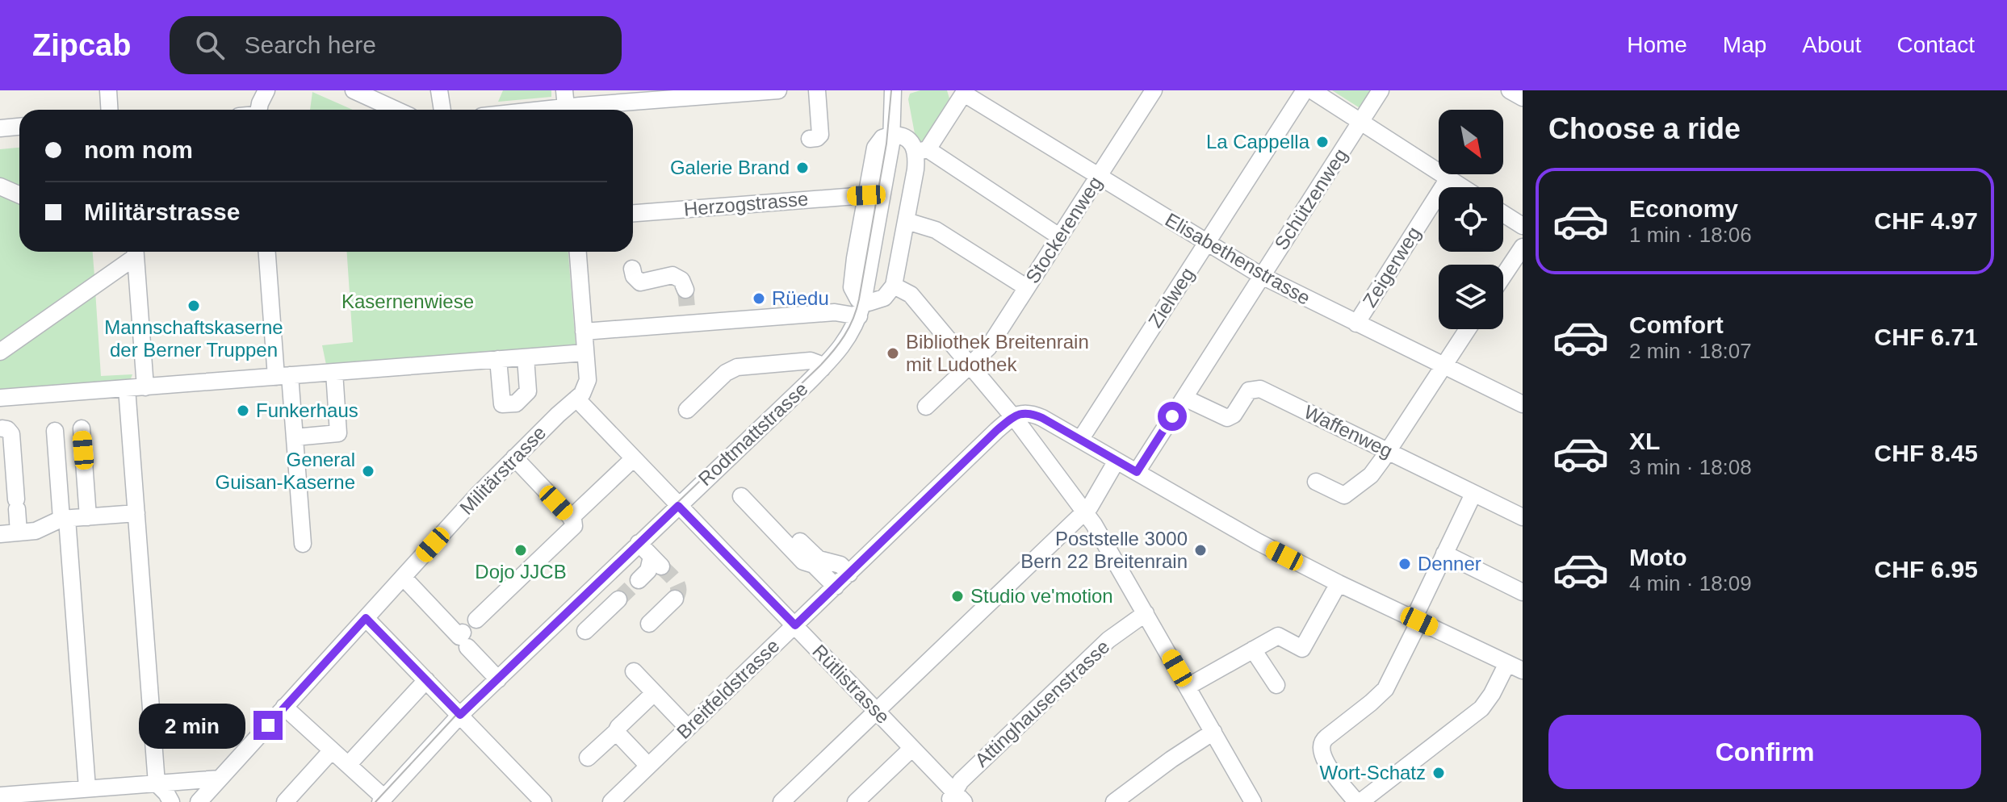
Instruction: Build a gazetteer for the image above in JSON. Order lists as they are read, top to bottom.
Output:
{
  "streets": {
    "street": [
      "Schützenweg",
      "Herzogstrasse",
      "Stockerenweg",
      "Elisabethenstrasse",
      "Zeigerweg",
      "Zielweg",
      "Waffenweg",
      "Rodtmattstrasse",
      "Militärstrasse",
      "Rütlistrasse",
      "Breitfeldstrasse",
      "Attinghausenstrasse"
    ]
  },
  "crossings": [
    ["Schützenweg", "Elisabethenstrasse"],
    ["Schützenweg", "Waffenweg"],
    ["Stockerenweg", "Elisabethenstrasse"],
    ["Elisabethenstrasse", "Zeigerweg"],
    ["Elisabethenstrasse", "Zielweg"],
    ["Rodtmattstrasse", "Rütlistrasse"],
    ["Militärstrasse", "Rütlistrasse"],
    ["Rütlistrasse", "Breitfeldstrasse"],
    ["Rütlistrasse", "Attinghausenstrasse"]
  ],
  "parks": ["Kasernenwiese"],
  "places": [
    "La Cappella",
    "Galerie Brand",
    "Rüedu",
    "Mannschaftskaserne der Berner Truppen",
    "Bibliothek Breitenrain mit Ludothek",
    "Funkerhaus",
    "General Guisan-Kaserne",
    "Dojo JJCB",
    "Poststelle 3000 Bern 22 Breitenrain",
    "Denner",
    "Studio ve'motion",
    "Wort-Schatz"
  ],
  "north": "bottom right",
  "page": {
    "header": "Zipcab",
    "search": "Search here",
    "nav": [
      "Home",
      "Map",
      "About",
      "Contact"
    ],
    "heading": "Choose a ride",
    "banner": ["nom nom", "Militärstrasse"],
    "list": [
      {
        "name": "Economy",
        "note": "1 min · 18:06",
        "value": "CHF 4.97"
      },
      {
        "name": "Comfort",
        "note": "2 min · 18:07",
        "value": "CHF 6.71"
      },
      {
        "name": "XL",
        "note": "3 min · 18:08",
        "value": "CHF 8.45"
      },
      {
        "name": "Moto",
        "note": "4 min · 18:09",
        "value": "CHF 6.95"
      }
    ],
    "buttons": "Confirm",
    "bubble": "2 min"
  }
}
